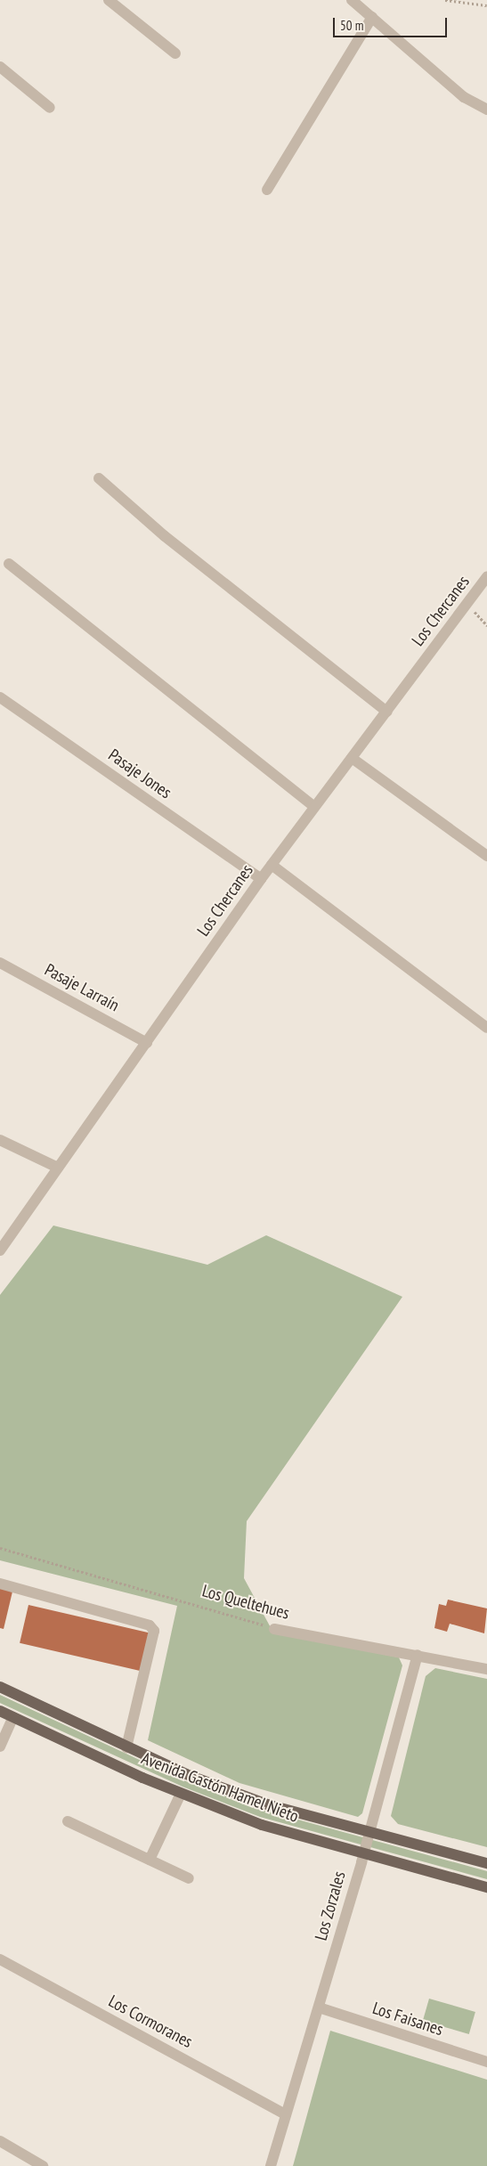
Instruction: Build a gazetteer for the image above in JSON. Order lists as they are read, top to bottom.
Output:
{
  "streets": {
    "main road": ["Avenida Gastón Hamel Nieto"],
    "street": [
      "Los Chercanes",
      "Pasaje Jones",
      "Pasaje Larraín",
      "Los Queltehues",
      "Los Zorzales",
      "Los Faisanes",
      "Los Cormoranes"
    ]
  },
  "crossings": [
    ["Los Chercanes", "Pasaje Jones"],
    ["Los Chercanes", "Pasaje Larraín"],
    ["Los Queltehues", "Los Zorzales"],
    ["Avenida Gastón Hamel Nieto", "Los Zorzales"],
    ["Los Zorzales", "Los Faisanes"],
    ["Los Zorzales", "Los Cormoranes"]
  ],
  "scale_bar": "50 m"
}
